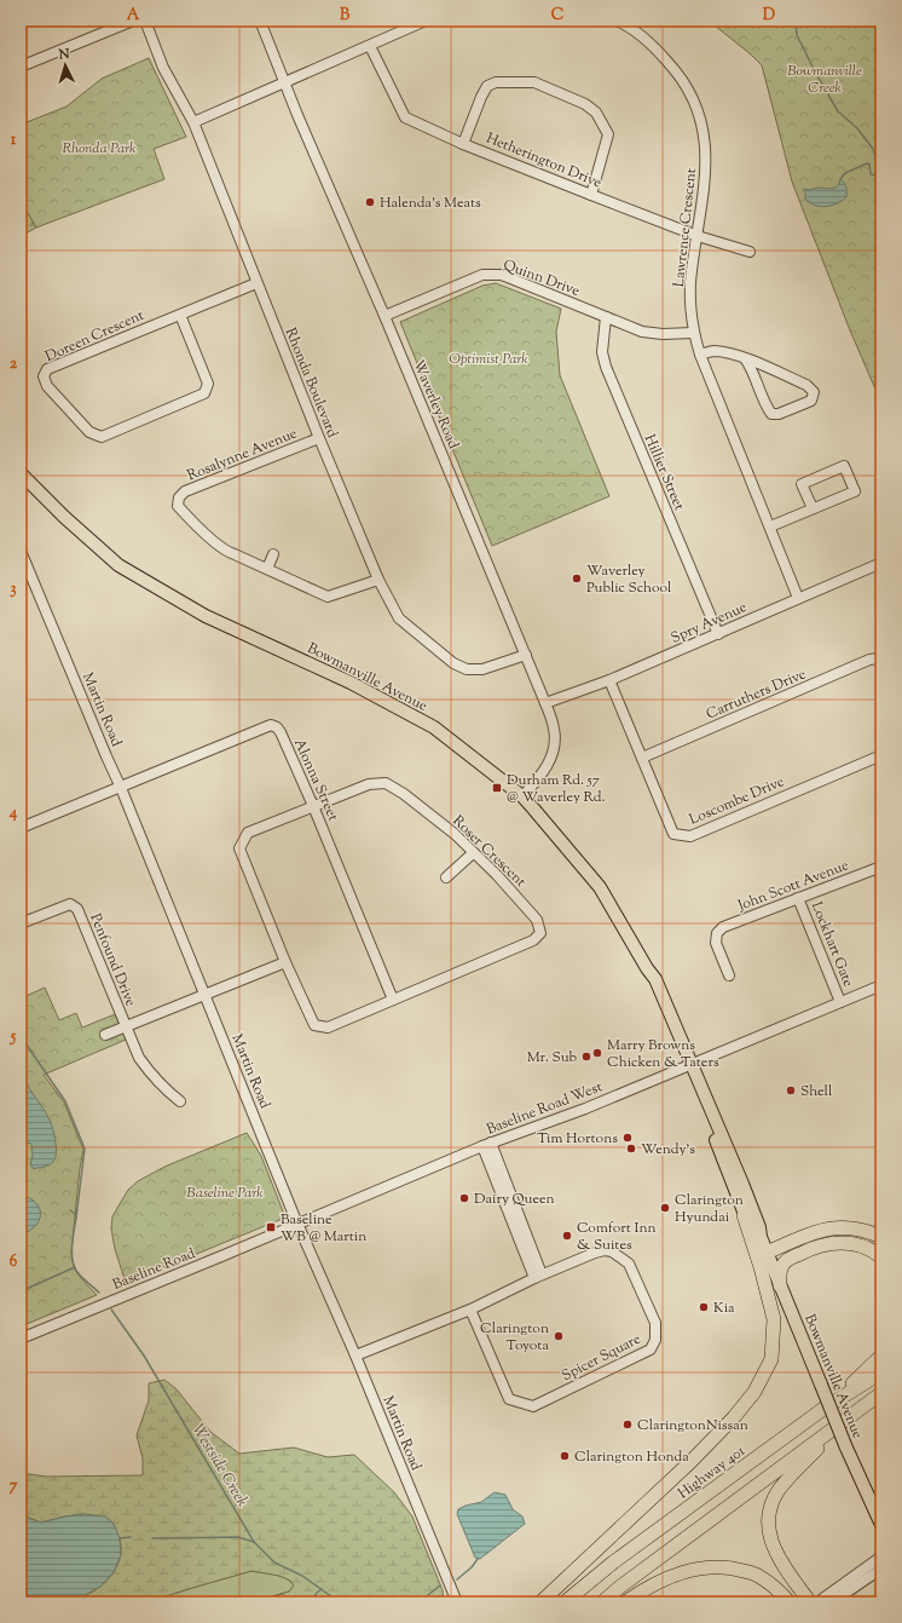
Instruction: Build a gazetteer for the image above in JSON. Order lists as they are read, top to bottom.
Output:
{
  "streets": {
    "highway": ["Highway 401"],
    "main road": ["Bowmanville Avenue"],
    "street": [
      "Hetherington Drive",
      "Lawrence Crescent",
      "Quinn Drive",
      "Doreen Crescent",
      "Rhonda Boulevard",
      "Waverley Road",
      "Rosalynne Avenue",
      "Hillier Street",
      "Spry Avenue",
      "Carruthers Drive",
      "Martin Road",
      "Alonna Street",
      "Loscombe Drive",
      "Roser Crescent",
      "John Scott Avenue",
      "Lockhart Gate",
      "Penfound Drive",
      "Baseline Road West",
      "Baseline Road",
      "Spicer Square"
    ]
  },
  "crossings": [
    ["Hetherington Drive", "Lawrence Crescent"],
    ["Lawrence Crescent", "Quinn Drive"],
    ["Lawrence Crescent", "Spry Avenue"],
    ["Quinn Drive", "Waverley Road"],
    ["Quinn Drive", "Hillier Street"],
    ["Doreen Crescent", "Rhonda Boulevard"],
    ["Rhonda Boulevard", "Waverley Road"],
    ["Rhonda Boulevard", "Rosalynne Avenue"],
    ["Waverley Road", "Spry Avenue"],
    ["Waverley Road", "Bowmanville Avenue"],
    ["Hillier Street", "Spry Avenue"],
    ["Spry Avenue", "Loscombe Drive"],
    ["Bowmanville Avenue", "Baseline Road West"],
    ["Carruthers Drive", "Loscombe Drive"],
    ["Martin Road", "Alonna Street"],
    ["Martin Road", "Baseline Road West"],
    ["Martin Road", "Baseline Road"],
    ["Martin Road", "Spicer Square"],
    ["Alonna Street", "Roser Crescent"],
    ["John Scott Avenue", "Lockhart Gate"],
    ["Lockhart Gate", "Baseline Road West"],
    ["Baseline Road West", "Baseline Road"]
  ],
  "water": ["Westside Creek"],
  "parks": [
    "Bowmanville Creek",
    "Rhonda Park",
    "Optimist Park",
    "Baseline Park"
  ],
  "places": {
    "other": [
      "Halenda's Meats",
      "Waverley Public School",
      "Marry Browns Chicken & Taters",
      "Mr. Sub",
      "Shell",
      "Tim Hortons",
      "Wendy's",
      "Dairy Queen",
      "Clarington Hyundai",
      "Comfort Inn & Suites",
      "Kia",
      "Clarington Toyota",
      "ClaringtonNissan",
      "Clarington Honda"
    ],
    "transit": ["Durham Rd. 57 @ Waverley Rd.", "Baseline WB @ Martin"]
  },
  "north": "top",
  "grid": {
    "columns": [
      "A",
      "B",
      "C",
      "D"
    ],
    "rows": [
      "1",
      "2",
      "3",
      "4",
      "5",
      "6",
      "7"
    ]
  }
}
